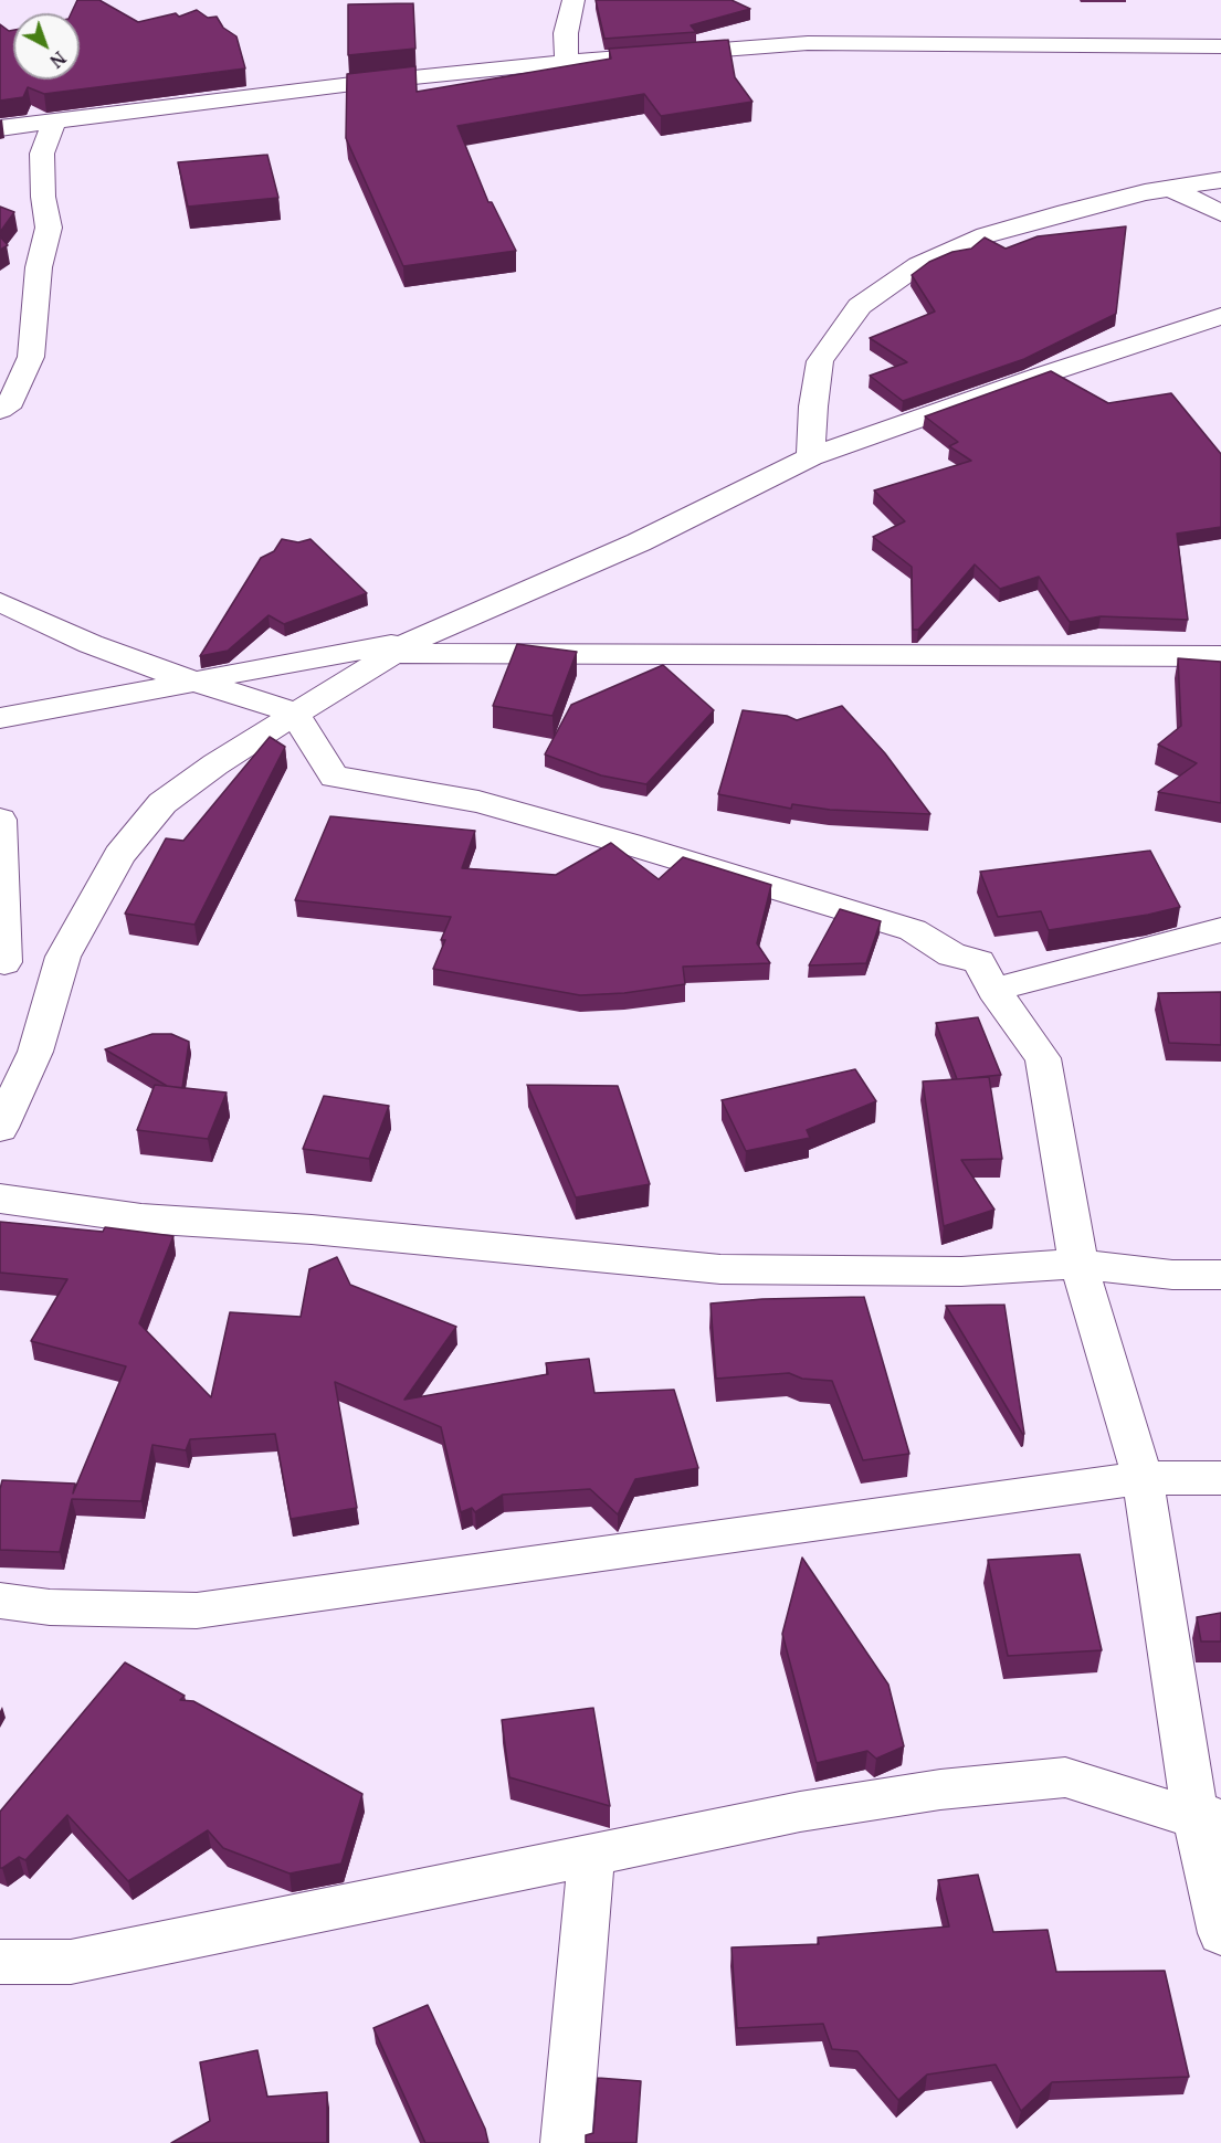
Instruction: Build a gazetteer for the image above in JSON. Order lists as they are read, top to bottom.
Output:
{
  "north": "bottom right"
}
